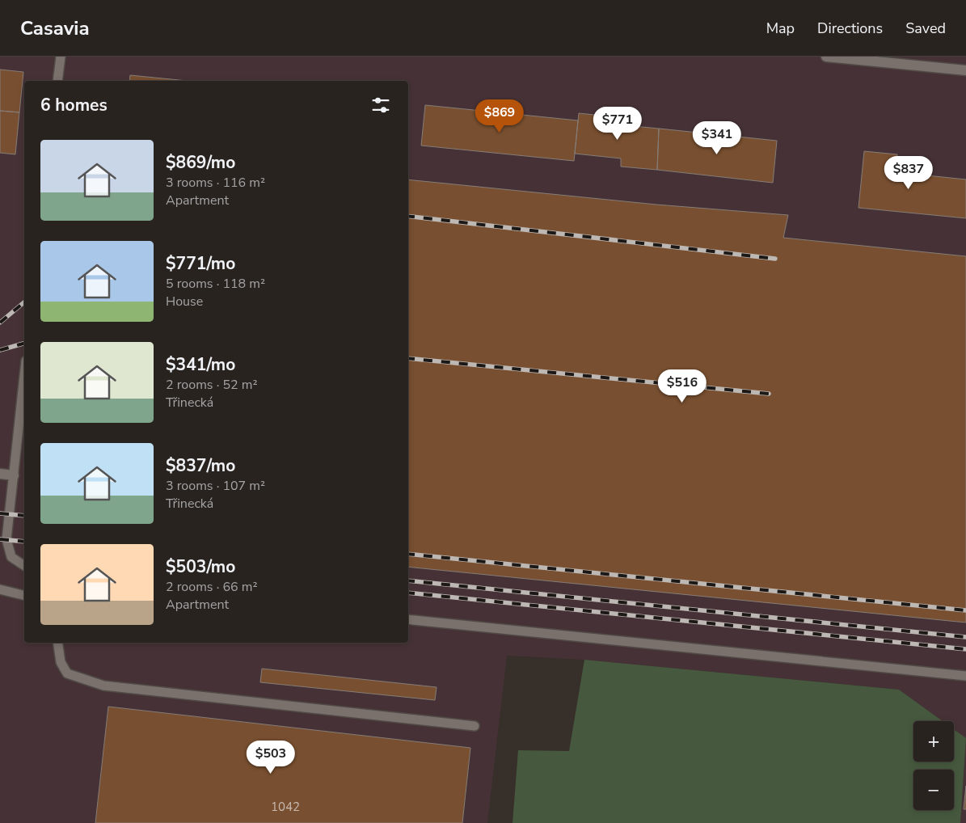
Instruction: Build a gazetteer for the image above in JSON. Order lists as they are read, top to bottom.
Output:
{
  "house_numbers": ["1042"],
  "page": {
    "header": "Casavia",
    "nav": ["Map", "Directions", "Saved"],
    "heading": "6 homes",
    "price": [
      "$869",
      "$771",
      "$341",
      "$837",
      "$516",
      "$503"
    ],
    "list": [
      {
        "name": "$869/mo",
        "note": "3 rooms · 116 m² · Apartment"
      },
      {
        "name": "$771/mo",
        "note": "5 rooms · 118 m² · House"
      },
      {
        "name": "$341/mo",
        "note": "2 rooms · 52 m² · Třinecká"
      },
      {
        "name": "$837/mo",
        "note": "3 rooms · 107 m² · Třinecká"
      },
      {
        "name": "$503/mo",
        "note": "2 rooms · 66 m² · Apartment"
      }
    ],
    "map_buttons": ["+", "−"]
  }
}
